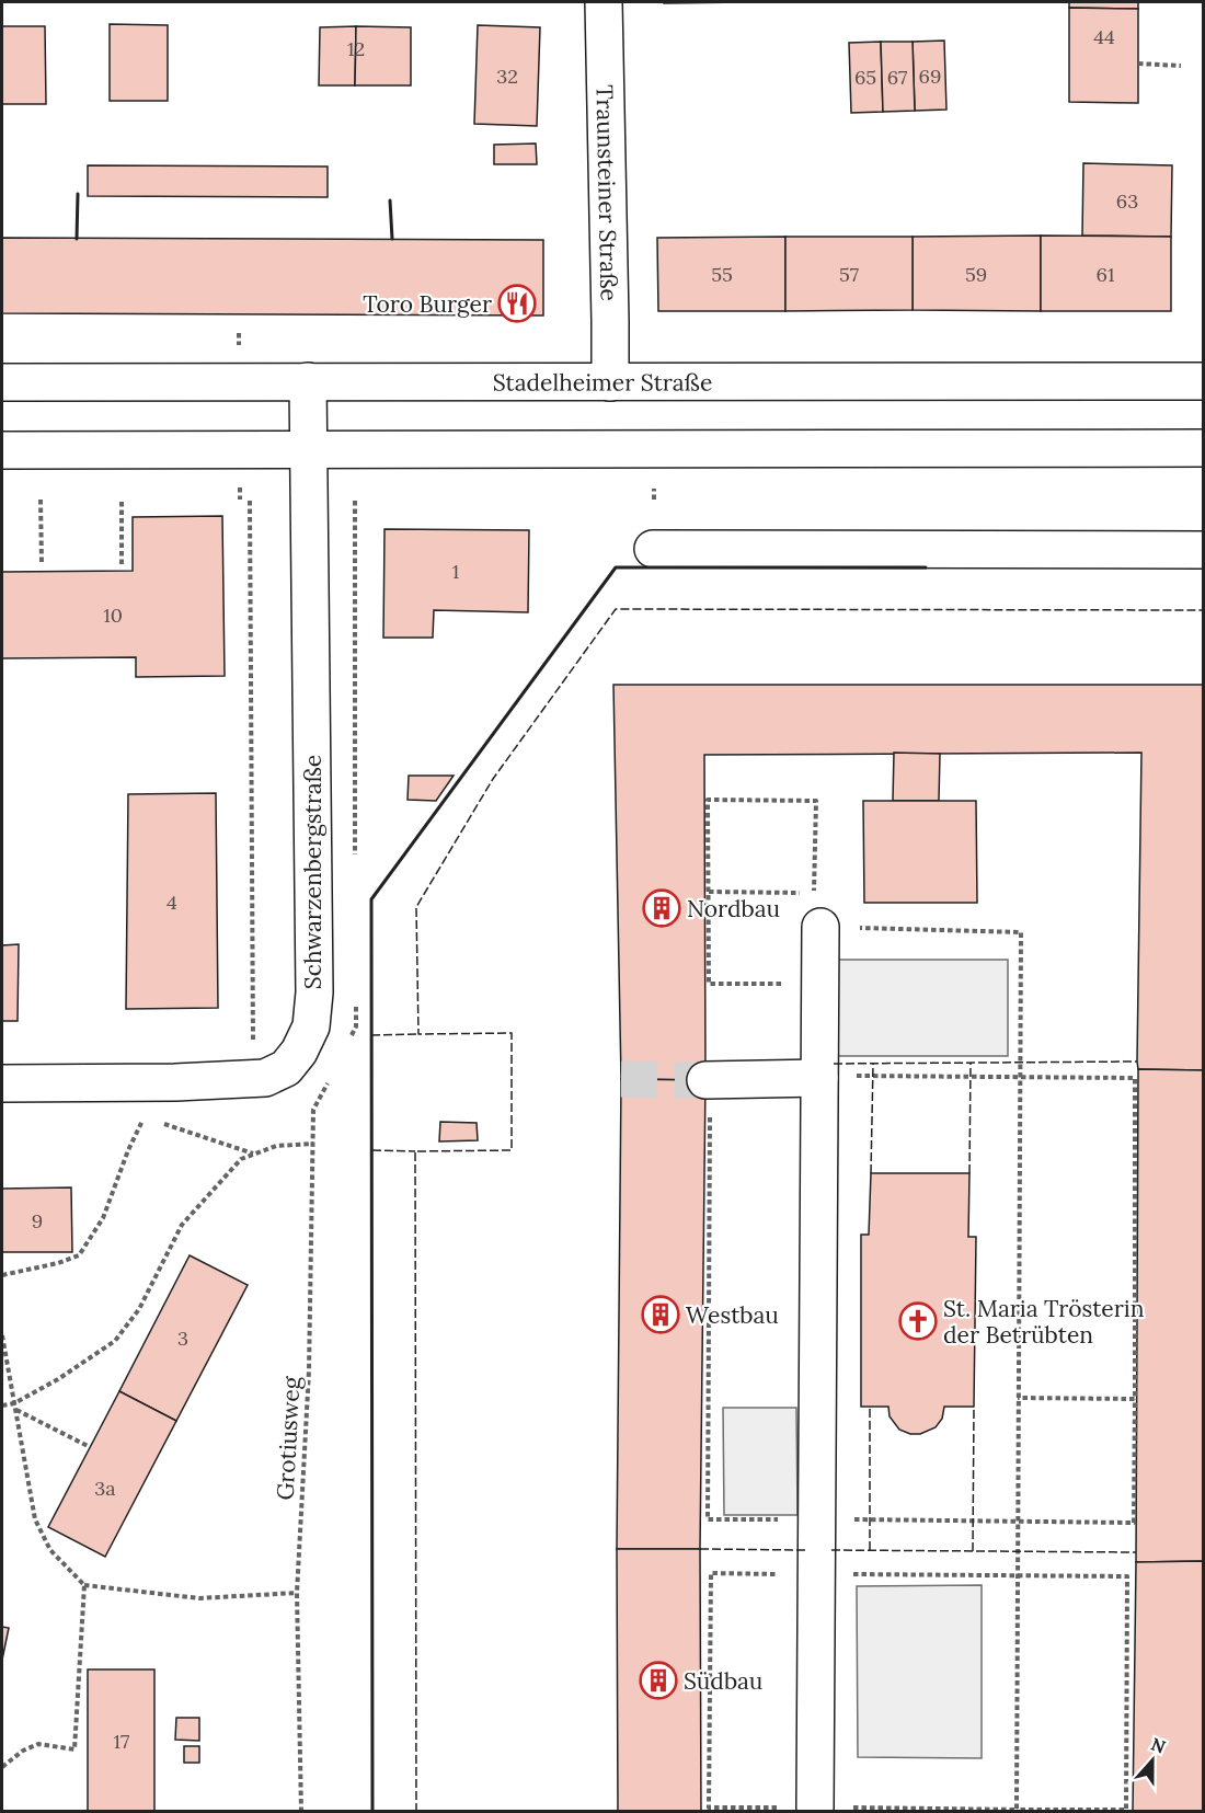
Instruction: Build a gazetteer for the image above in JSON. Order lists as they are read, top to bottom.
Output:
{
  "streets": {
    "main road": ["Traunsteiner Straße", "Stadelheimer Straße", "Schwarzenbergstraße"],
    "path": ["Grotiusweg"]
  },
  "crossings": [
    ["Traunsteiner Straße", "Stadelheimer Straße"],
    ["Stadelheimer Straße", "Schwarzenbergstraße"]
  ],
  "places": {
    "restaurant": ["Toro Burger"],
    "building": ["Nordbau", "Westbau", "Südbau"],
    "church": ["St. Maria Trösterin der Betrübten"]
  },
  "house_numbers": [
    "44",
    "12",
    "32",
    "69",
    "65",
    "67",
    "63",
    "55",
    "57",
    "59",
    "61",
    "1",
    "10",
    "4",
    "9",
    "3",
    "3a",
    "17"
  ],
  "north": "top"
}
